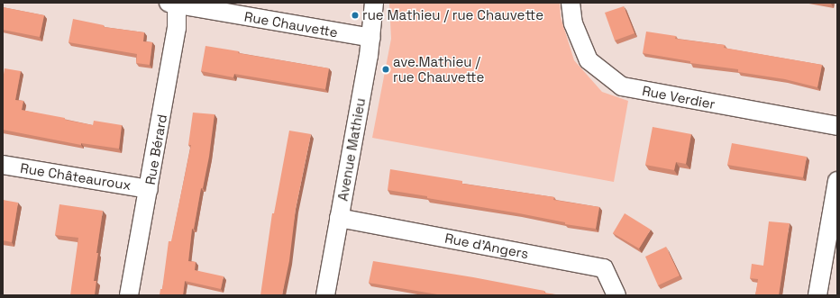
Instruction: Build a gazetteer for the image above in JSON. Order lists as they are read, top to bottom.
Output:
{
  "streets": {
    "street": [
      "Rue Chauvette",
      "Rue Verdier",
      "Rue Bérard",
      "Avenue Mathieu",
      "Rue Châteauroux",
      "Rue d'Angers"
    ]
  },
  "crossings": [
    ["Rue Chauvette", "Rue Bérard"],
    ["Rue Chauvette", "Avenue Mathieu"],
    ["Rue Bérard", "Rue Châteauroux"],
    ["Avenue Mathieu", "Rue d'Angers"]
  ],
  "places": ["rue Mathieu / rue Chauvette", "ave.Mathieu / rue Chauvette"]
}
